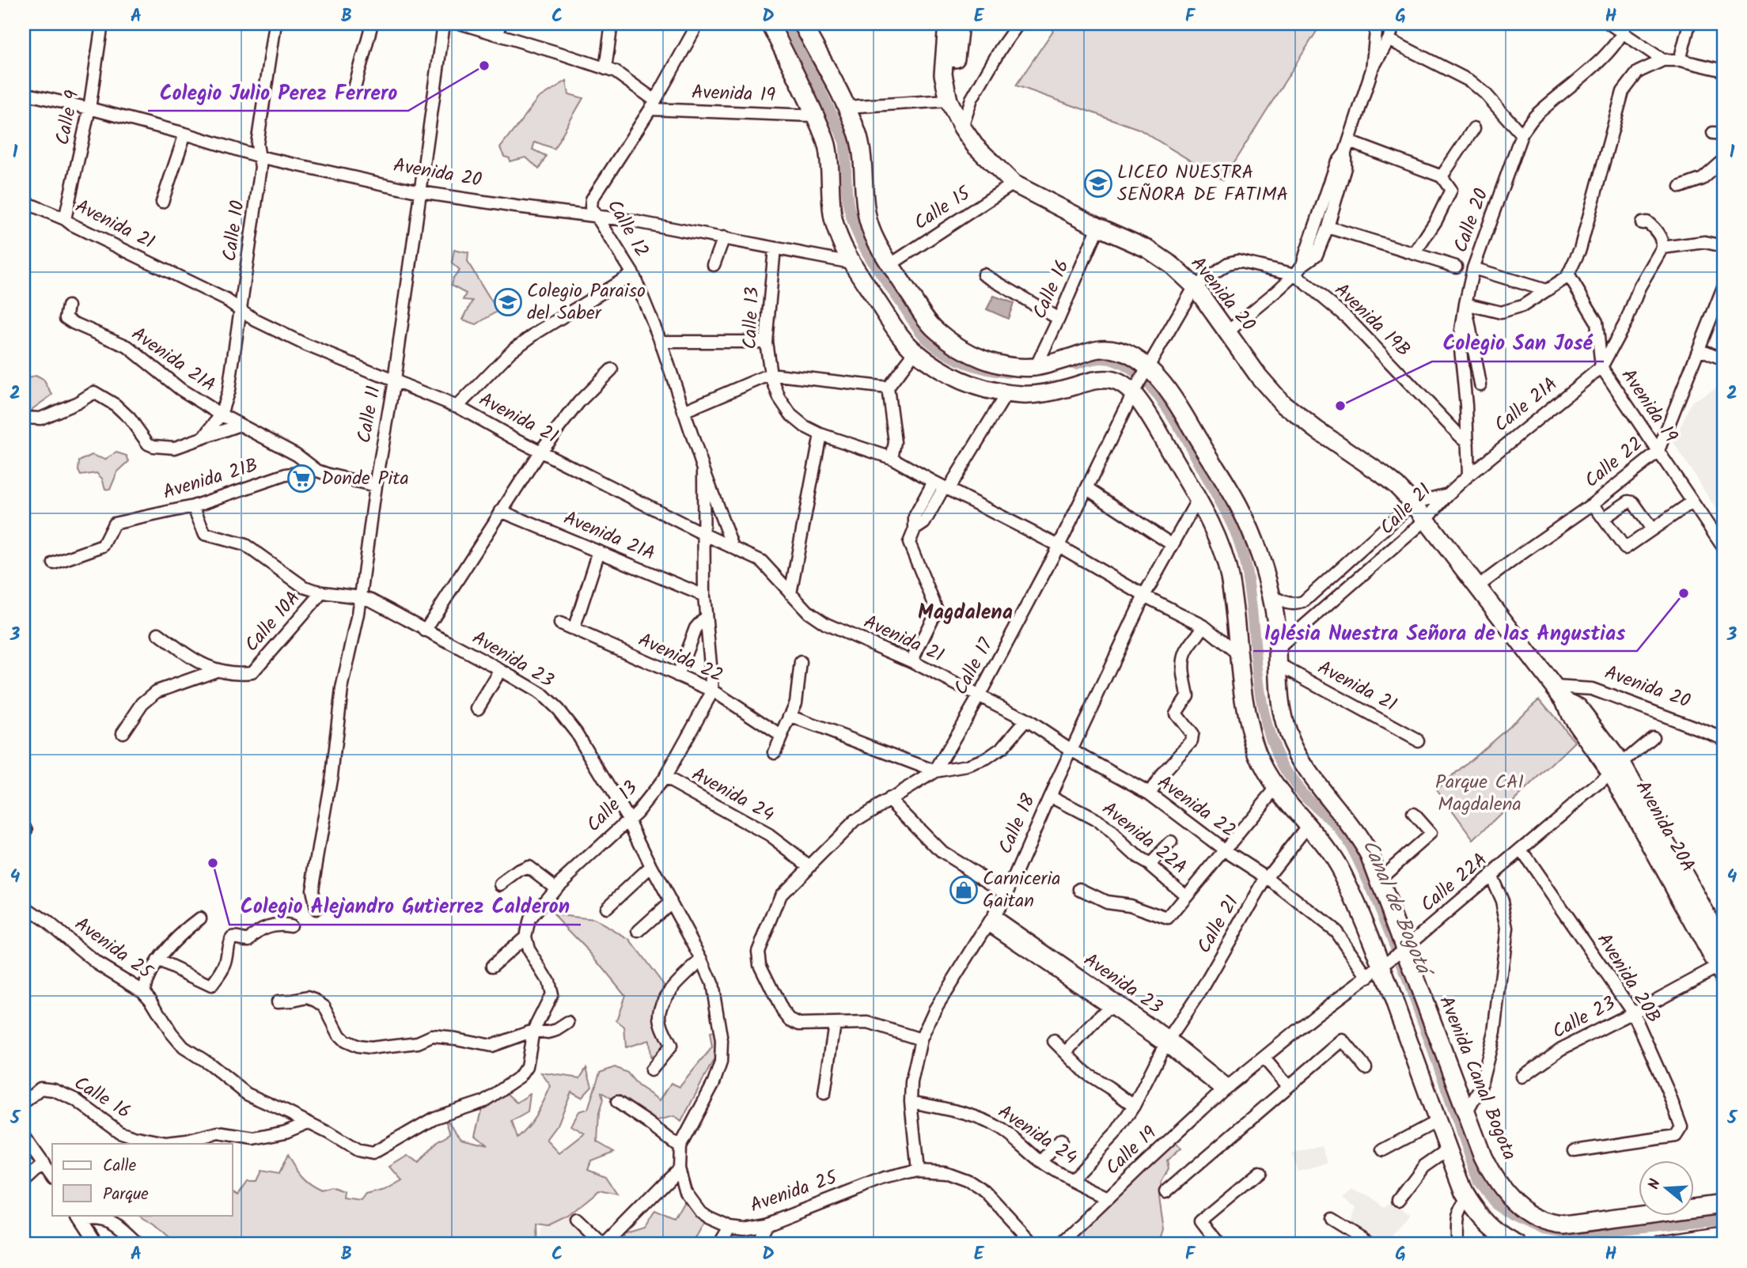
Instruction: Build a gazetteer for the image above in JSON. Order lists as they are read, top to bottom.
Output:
{
  "streets": {
    "main road": ["Avenida 20", "Avenida 20A", "Avenida Canal Bogota"],
    "street": [
      "Avenida 19",
      "Calle 9",
      "Calle 15",
      "Calle 20",
      "Avenida 21",
      "Calle 12",
      "Calle 10",
      "Calle 16",
      "Calle 13",
      "Avenida 19B",
      "Avenida 21A",
      "Calle 21A",
      "Calle 11",
      "Calle 22",
      "Avenida 21B",
      "Calle 21",
      "Calle 10A",
      "Avenida 22",
      "Avenida 23",
      "Calle 17",
      "Avenida 24",
      "Calle 18",
      "Avenida 22A",
      "Calle 22A",
      "Avenida 25",
      "Avenida 20B",
      "Calle 23",
      "Calle 19"
    ]
  },
  "crossings": [
    ["Avenida 19", "Calle 12"],
    ["Avenida 19", "Calle 21A"],
    ["Avenida 19", "Calle 22"],
    ["Calle 9", "Avenida 20"],
    ["Calle 9", "Avenida 21"],
    ["Avenida 20", "Calle 15"],
    ["Avenida 20", "Calle 12"],
    ["Avenida 20", "Calle 10"],
    ["Avenida 20", "Calle 16"],
    ["Avenida 20", "Calle 13"],
    ["Avenida 20", "Calle 11"],
    ["Avenida 20", "Calle 21"],
    ["Avenida 20", "Calle 17"],
    ["Avenida 20", "Avenida 20A"],
    ["Calle 15", "Avenida Canal Bogota"],
    ["Calle 20", "Avenida 19B"],
    ["Calle 20", "Calle 21A"],
    ["Avenida 21", "Calle 12"],
    ["Avenida 21", "Calle 10"],
    ["Avenida 21", "Calle 11"],
    ["Avenida 21", "Calle 21"],
    ["Avenida 21", "Avenida 22"],
    ["Avenida 21", "Calle 17"],
    ["Avenida 21", "Avenida Canal Bogota"],
    ["Calle 12", "Calle 13"],
    ["Calle 12", "Avenida 21A"],
    ["Calle 12", "Avenida 22"],
    ["Calle 10", "Avenida 21A"],
    ["Calle 16", "Avenida 25"],
    ["Calle 16", "Avenida Canal Bogota"],
    ["Calle 13", "Avenida 22"],
    ["Calle 13", "Avenida 23"],
    ["Calle 13", "Avenida 24"],
    ["Calle 13", "Avenida 25"],
    ["Avenida 19B", "Calle 17"],
    ["Avenida 21A", "Calle 11"],
    ["Avenida 21A", "Avenida 21B"],
    ["Calle 21A", "Calle 21"],
    ["Calle 11", "Avenida 23"],
    ["Calle 22", "Avenida 20A"],
    ["Calle 21", "Avenida 22"],
    ["Calle 21", "Avenida 23"],
    ["Calle 21", "Avenida 24"],
    ["Calle 21", "Avenida 20A"],
    ["Calle 21", "Avenida Canal Bogota"],
    ["Avenida 22", "Calle 17"],
    ["Avenida 22", "Calle 18"],
    ["Avenida 22", "Calle 22A"],
    ["Avenida 23", "Calle 18"],
    ["Avenida 23", "Calle 22A"],
    ["Avenida 23", "Avenida 25"],
    ["Avenida 23", "Calle 19"],
    ["Calle 17", "Avenida 24"],
    ["Calle 17", "Avenida Canal Bogota"],
    ["Avenida 24", "Calle 18"],
    ["Avenida 24", "Calle 19"],
    ["Calle 18", "Avenida 22A"],
    ["Calle 18", "Avenida 25"],
    ["Avenida 20A", "Calle 22A"],
    ["Avenida 20A", "Calle 23"],
    ["Calle 22A", "Avenida 20B"],
    ["Calle 22A", "Avenida Canal Bogota"],
    ["Calle 22A", "Calle 19"],
    ["Avenida 20B", "Calle 23"]
  ],
  "districts": ["Magdalena"],
  "water": ["Canal de Bogotá"],
  "parks": ["Parque CAI Magdalena"],
  "places": {
    "other": [
      "Colegio Julio Perez Ferrero",
      "Colegio San José",
      "Iglésia Nuestra Señora de las Angustias",
      "Colegio Alejandro Gutierrez Calderon"
    ],
    "school or university": ["LICEO NUESTRA SEÑORA DE FATIMA", "Colegio Paraiso del Saber"],
    "supermarket": ["Donde Pita"],
    "shop": ["Carniceria Gaitan"]
  },
  "legend": ["Calle", "Parque"],
  "north": "left",
  "grid": {
    "columns": [
      "A",
      "B",
      "C",
      "D",
      "E",
      "F",
      "G",
      "H"
    ],
    "rows": [
      "1",
      "2",
      "3",
      "4",
      "5"
    ]
  }
}
